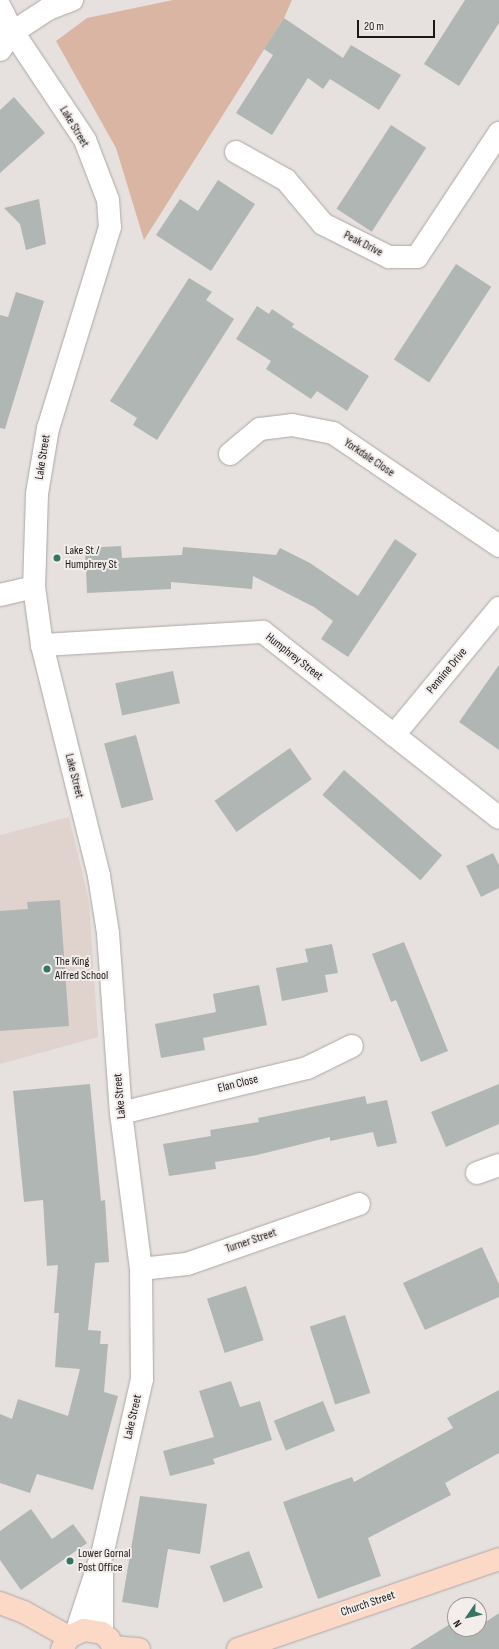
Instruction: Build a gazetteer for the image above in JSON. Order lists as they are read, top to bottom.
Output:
{
  "streets": {
    "main road": ["Church Street"],
    "street": [
      "Lake Street",
      "Peak Drive",
      "Yorkdale Close",
      "Humphrey Street",
      "Pennine Drive",
      "Elan Close",
      "Turner Street"
    ]
  },
  "crossings": [
    ["Lake Street", "Humphrey Street"],
    ["Lake Street", "Elan Close"],
    ["Lake Street", "Turner Street"],
    ["Humphrey Street", "Pennine Drive"]
  ],
  "places": ["Lake St / Humphrey St", "The King Alfred School", "Lower Gornal Post Office"],
  "scale_bar": "20 m",
  "north": "bottom left"
}
